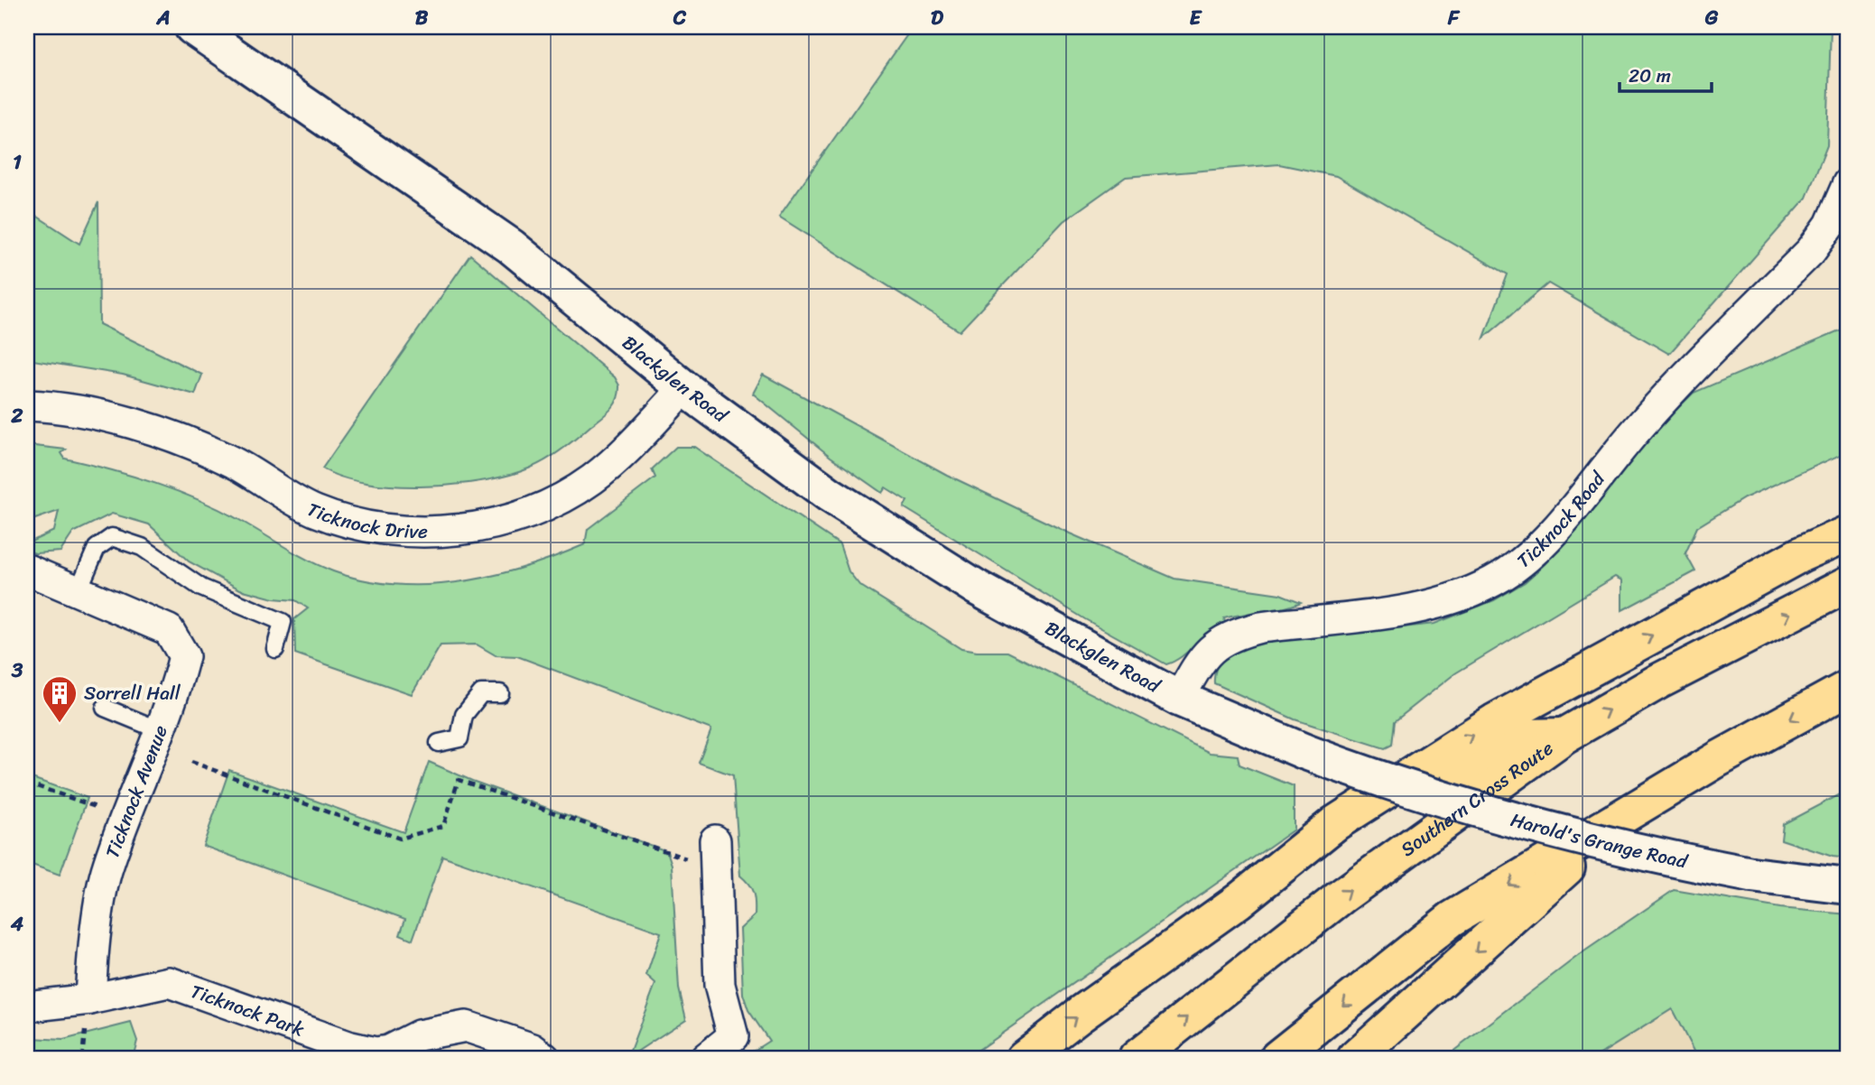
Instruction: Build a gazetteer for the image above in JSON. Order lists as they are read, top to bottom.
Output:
{
  "streets": {
    "highway": ["Southern Cross Route"],
    "street": [
      "Blackglen Road",
      "Ticknock Drive",
      "Ticknock Road",
      "Ticknock Avenue",
      "Harold's Grange Road",
      "Ticknock Park"
    ]
  },
  "crossings": [
    ["Blackglen Road", "Ticknock Drive"],
    ["Blackglen Road", "Ticknock Road"],
    ["Blackglen Road", "Harold's Grange Road"],
    ["Ticknock Road", "Harold's Grange Road"],
    ["Ticknock Avenue", "Ticknock Park"]
  ],
  "places": {
    "building": ["Sorrell Hall"]
  },
  "scale_bar": "20 m",
  "grid": {
    "columns": [
      "A",
      "B",
      "C",
      "D",
      "E",
      "F",
      "G"
    ],
    "rows": [
      "1",
      "2",
      "3",
      "4"
    ]
  }
}
